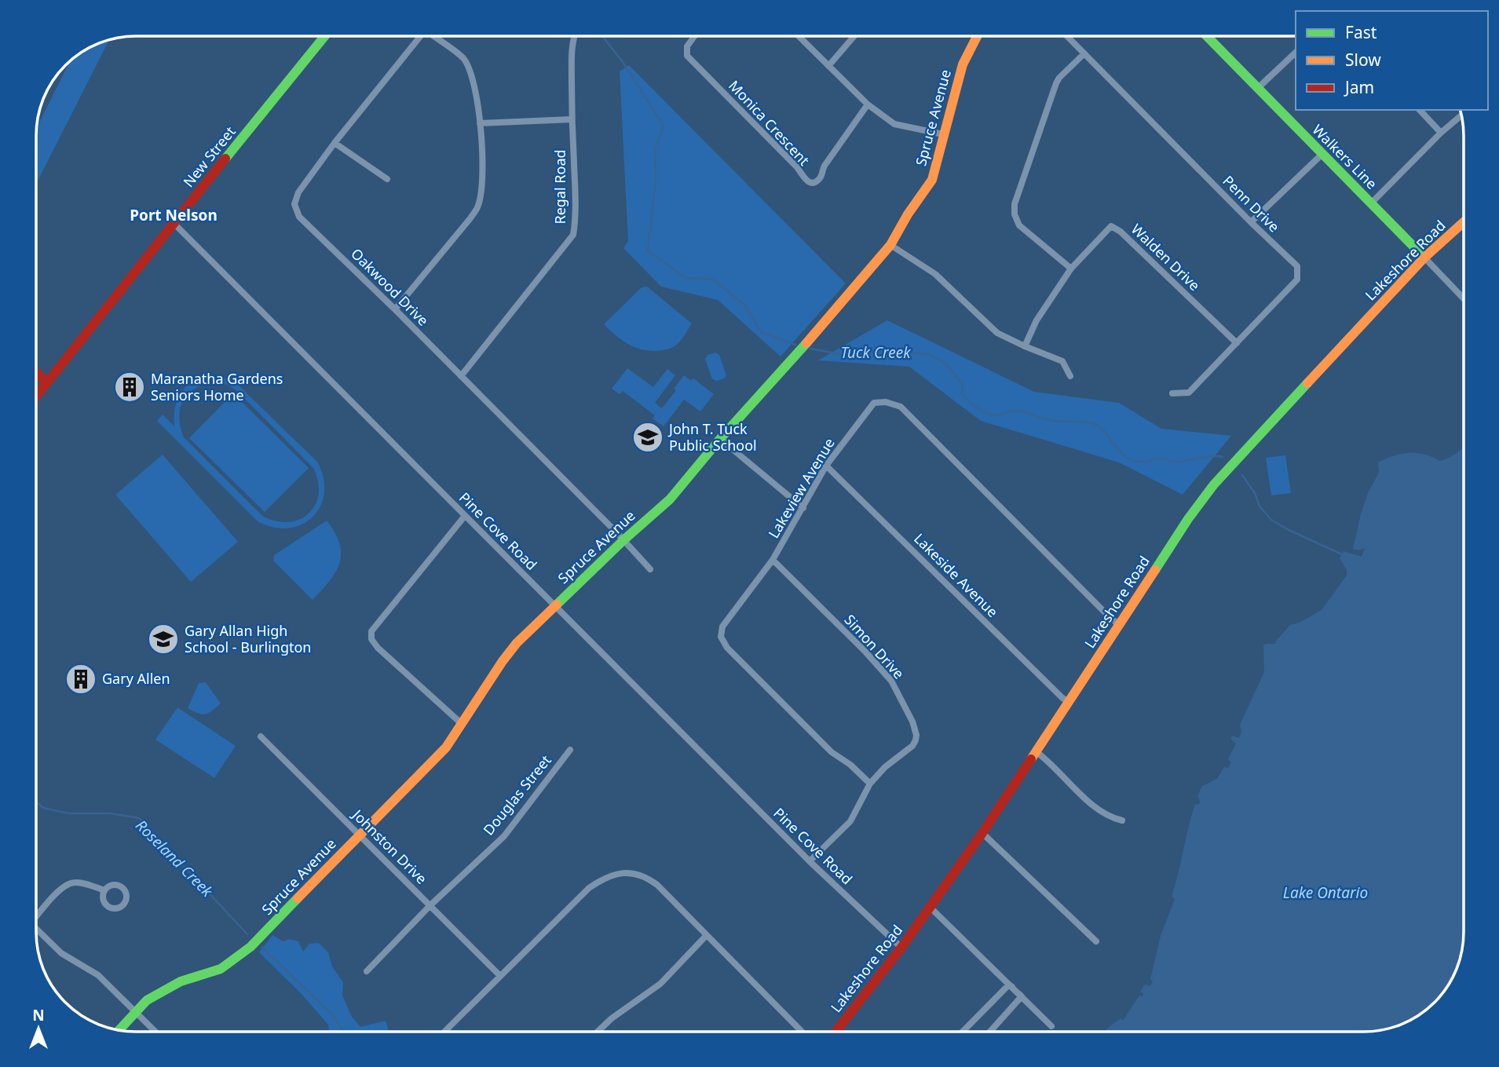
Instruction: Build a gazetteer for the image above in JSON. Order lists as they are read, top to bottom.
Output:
{
  "streets": {
    "main road": [
      "Spruce Avenue",
      "New Street",
      "Walkers Line",
      "Lakeshore Road"
    ],
    "street": [
      "Monica Crescent",
      "Regal Road",
      "Penn Drive",
      "Walden Drive",
      "Oakwood Drive",
      "Lakeview Avenue",
      "Pine Cove Road",
      "Lakeside Avenue",
      "Simon Drive",
      "Douglas Street",
      "Johnston Drive"
    ]
  },
  "crossings": [
    ["Spruce Avenue", "Oakwood Drive"],
    ["Spruce Avenue", "Pine Cove Road"],
    ["Spruce Avenue", "Johnston Drive"],
    ["New Street", "Pine Cove Road"],
    ["Walkers Line", "Lakeshore Road"],
    ["Regal Road", "Oakwood Drive"],
    ["Penn Drive", "Walden Drive"],
    ["Lakeshore Road", "Lakeview Avenue"],
    ["Lakeshore Road", "Pine Cove Road"],
    ["Lakeshore Road", "Lakeside Avenue"],
    ["Lakeview Avenue", "Lakeside Avenue"],
    ["Lakeview Avenue", "Simon Drive"],
    ["Pine Cove Road", "Simon Drive"],
    ["Douglas Street", "Johnston Drive"]
  ],
  "districts": ["Port Nelson"],
  "water": ["Tuck Creek", "Roseland Creek", "Lake Ontario"],
  "places": {
    "building": ["Maranatha Gardens Seniors Home", "Gary Allen"],
    "school or university": ["John T. Tuck Public School", "Gary Allan High School - Burlington"]
  },
  "legend": ["Fast", "Slow", "Jam"],
  "north": "top"
}
